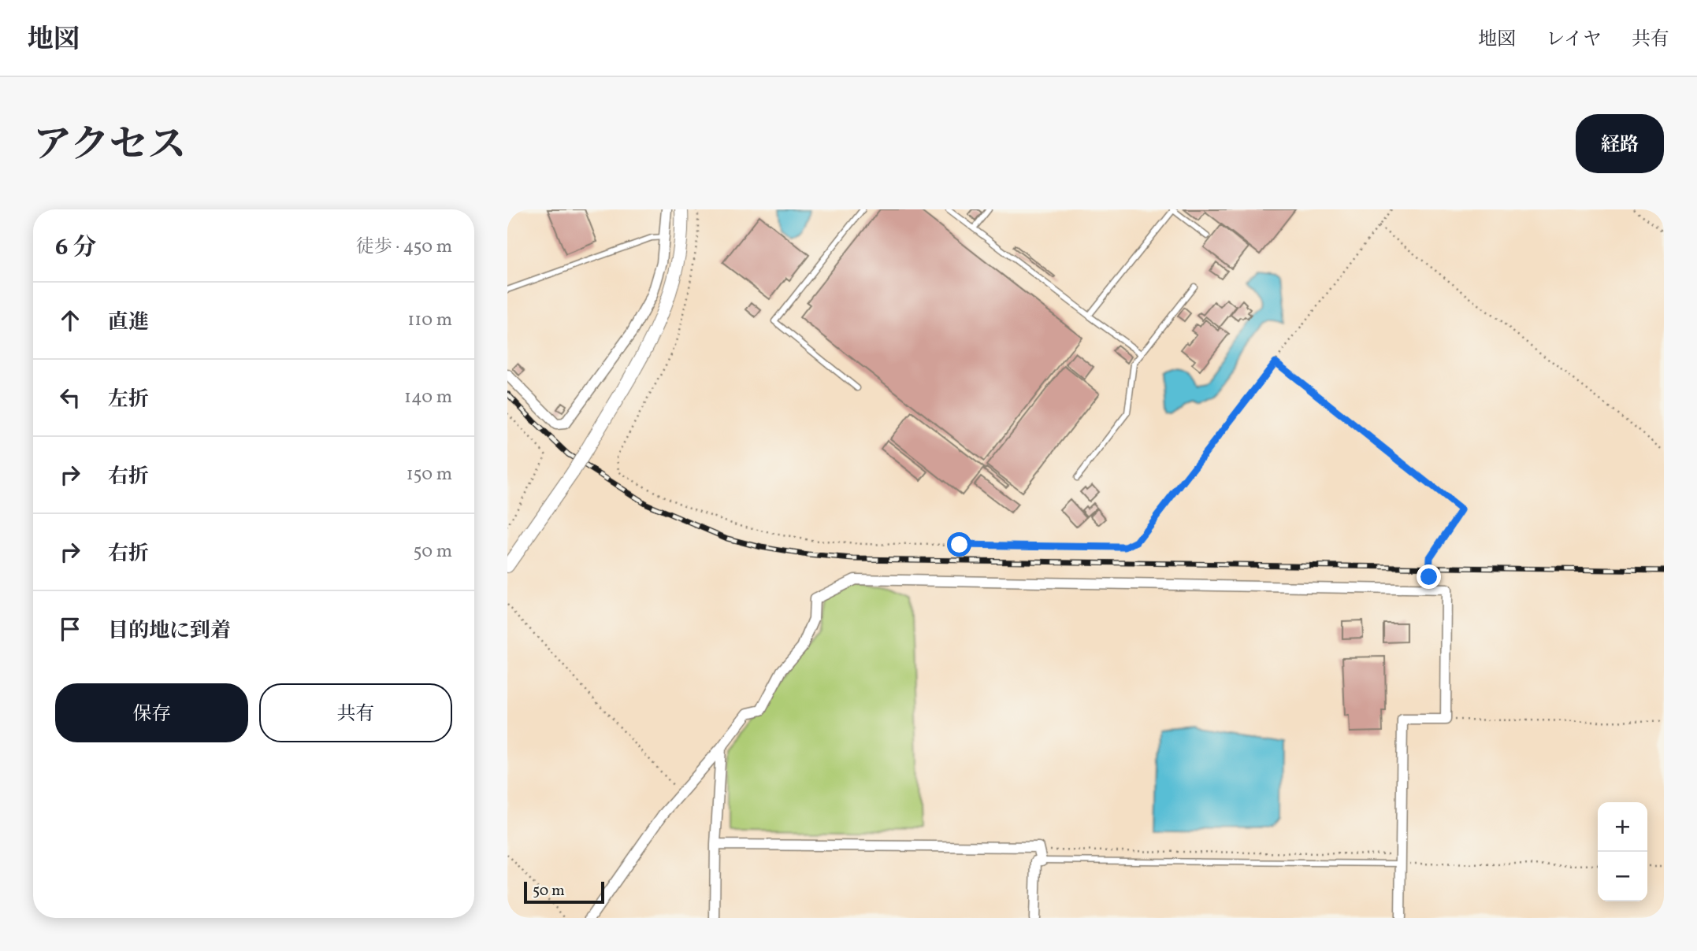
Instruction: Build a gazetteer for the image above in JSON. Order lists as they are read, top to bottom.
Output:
{
  "scale_bar": "50 m",
  "page": {
    "header": "地図",
    "nav": ["地図", "レイヤ", "共有"],
    "title": "アクセス",
    "buttons": [
      "経路",
      ["保存", "共有"]
    ],
    "heading": ["6 分", "徒歩 · 450 m"],
    "list": [
      ["直進", "110 m"],
      ["左折", "140 m"],
      ["右折", "150 m"],
      ["右折", "50 m"],
      "目的地に到着"
    ],
    "map_buttons": ["+", "−"],
    "scale": "50 m"
  }
}
